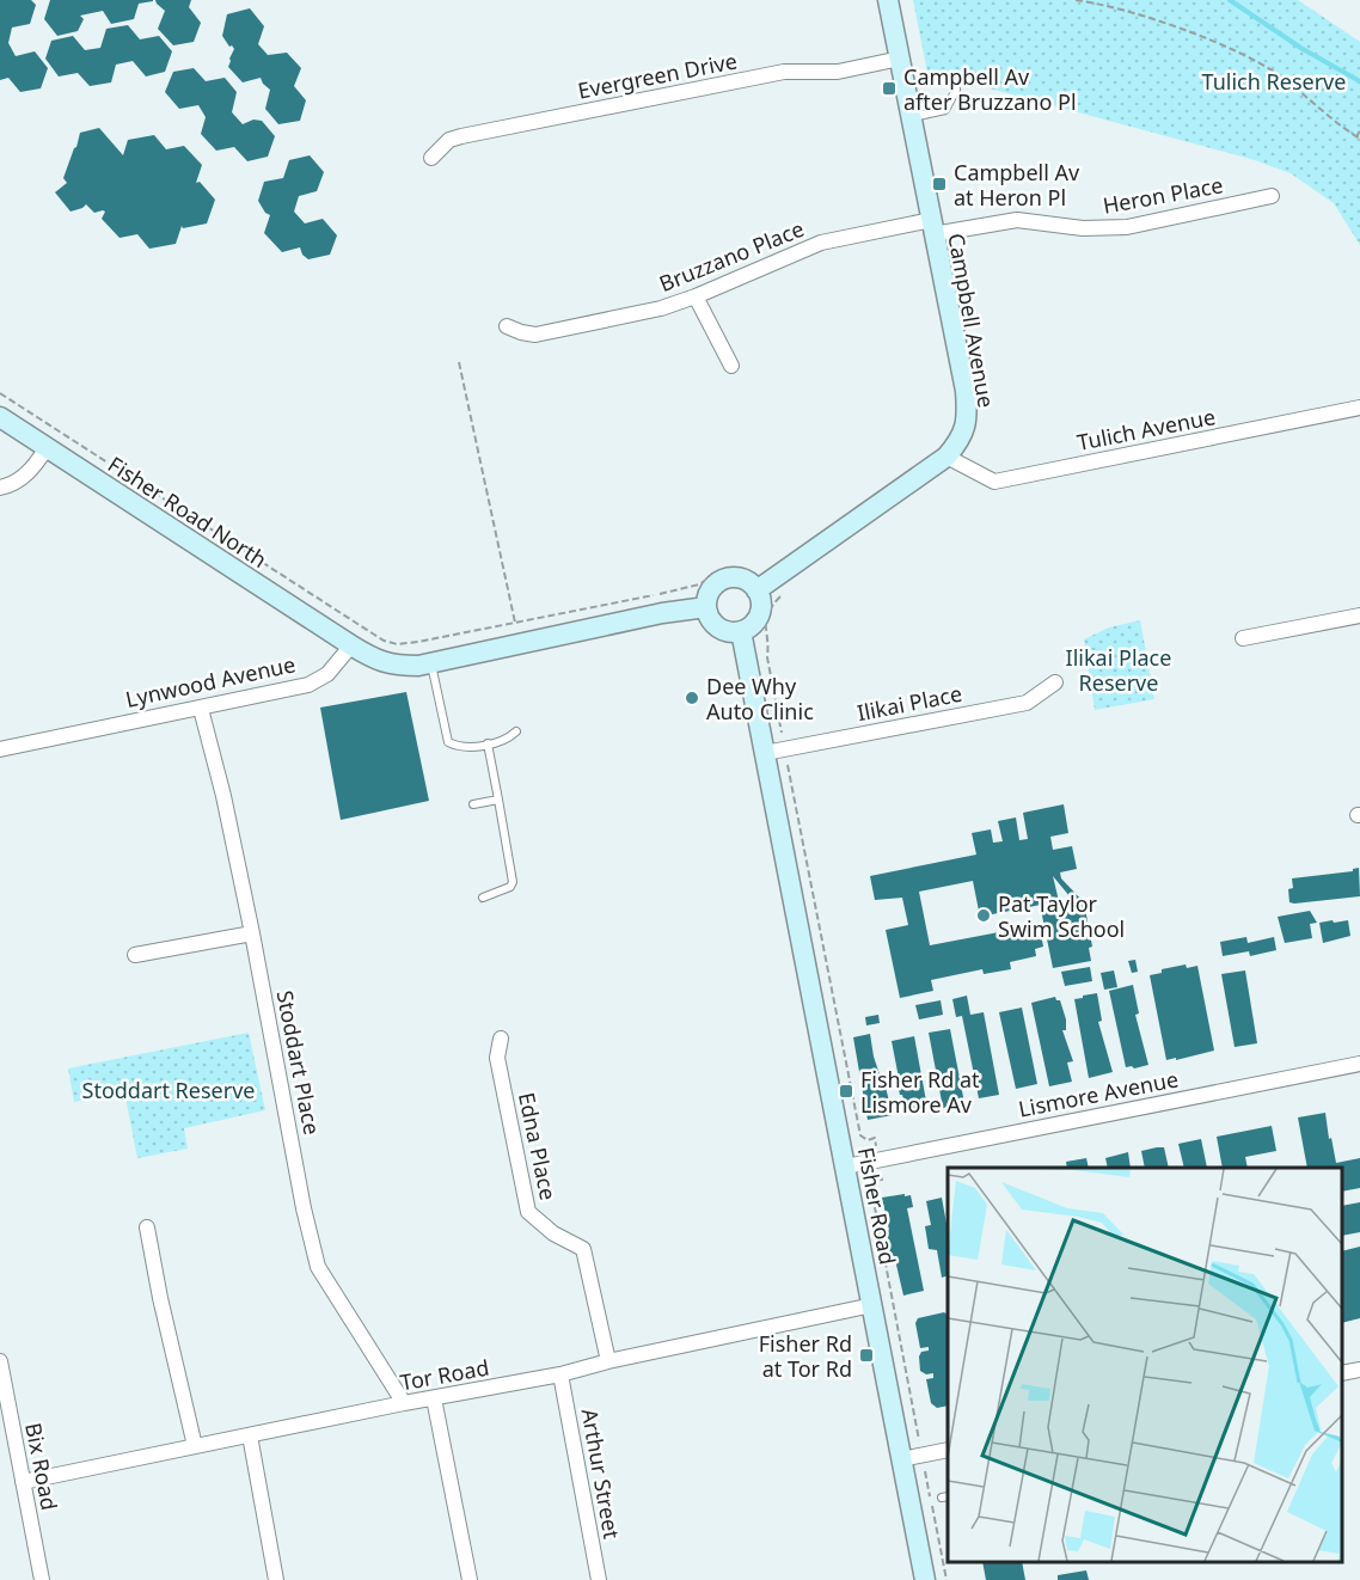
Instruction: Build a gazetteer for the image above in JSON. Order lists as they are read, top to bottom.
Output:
{
  "streets": {
    "main road": ["Campbell Avenue", "Fisher Road North", "Fisher Road"],
    "street": [
      "Evergreen Drive",
      "Heron Place",
      "Bruzzano Place",
      "Tulich Avenue",
      "Lynwood Avenue",
      "Ilikai Place",
      "Stoddart Place",
      "Lismore Avenue",
      "Edna Place",
      "Tor Road",
      "Bix Road",
      "Arthur Street"
    ]
  },
  "crossings": [
    ["Evergreen Drive", "Campbell Avenue"],
    ["Heron Place", "Bruzzano Place"],
    ["Heron Place", "Campbell Avenue"],
    ["Bruzzano Place", "Campbell Avenue"],
    ["Campbell Avenue", "Tulich Avenue"],
    ["Campbell Avenue", "Fisher Road"],
    ["Fisher Road North", "Lynwood Avenue"],
    ["Lynwood Avenue", "Stoddart Place"],
    ["Ilikai Place", "Fisher Road"],
    ["Stoddart Place", "Tor Road"],
    ["Lismore Avenue", "Fisher Road"],
    ["Edna Place", "Tor Road"],
    ["Fisher Road", "Tor Road"],
    ["Tor Road", "Bix Road"],
    ["Tor Road", "Arthur Street"]
  ],
  "parks": ["Tulich Reserve", "Ilikai Place Reserve", "Stoddart Reserve"],
  "places": {
    "transit": [
      "Campbell Av after Bruzzano Pl",
      "Campbell Av at Heron Pl",
      "Fisher Rd at Lismore Av",
      "Fisher Rd at Tor Rd"
    ],
    "other": ["Dee Why Auto Clinic", "Pat Taylor Swim School"]
  }
}
